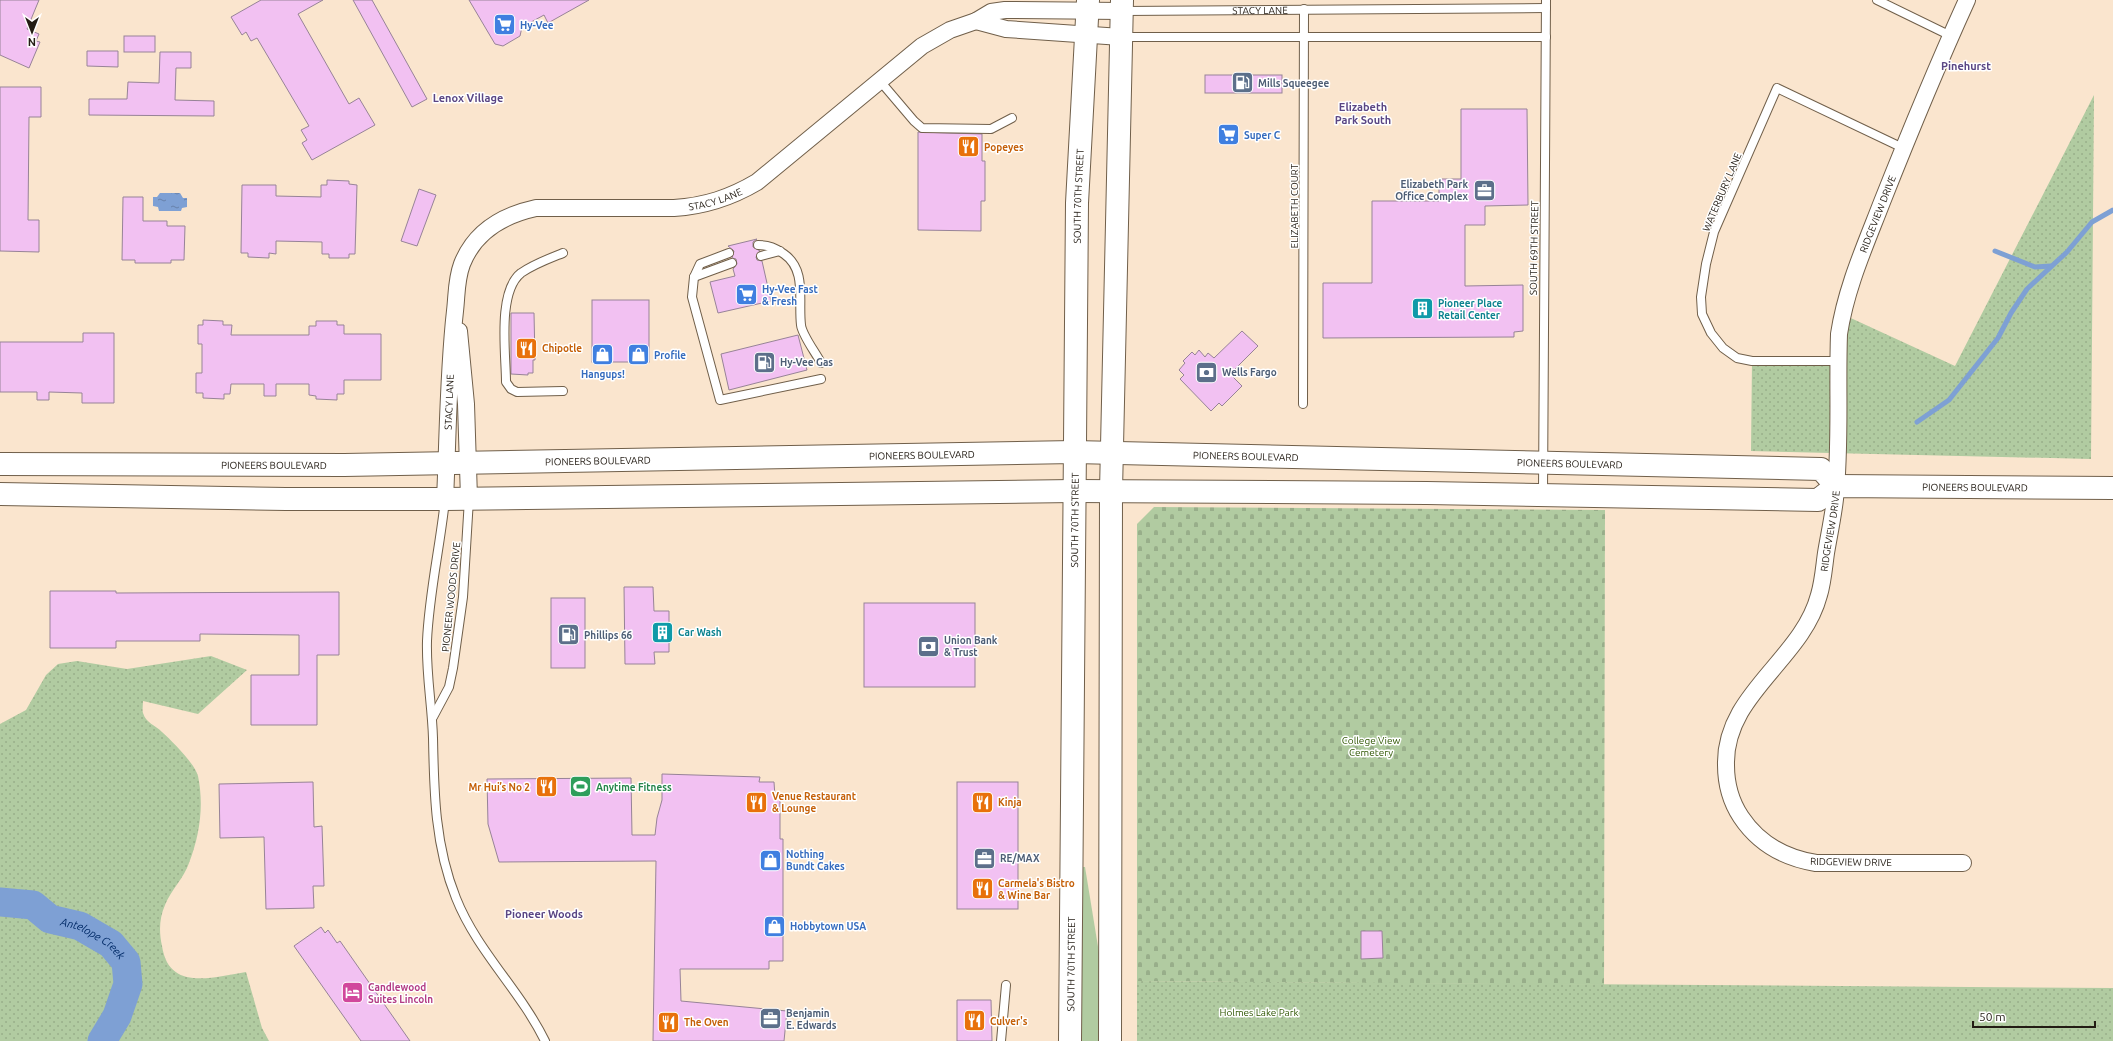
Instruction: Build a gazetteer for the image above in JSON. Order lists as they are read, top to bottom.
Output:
{
  "streets": {
    "main road": ["SOUTH 70TH STREET", "PIONEERS BOULEVARD"],
    "street": ["STACY LANE", "RIDGEVIEW DRIVE"],
    "lane": [
      "WATERBURY LANE",
      "ELIZABETH COURT",
      "SOUTH 69TH STREET",
      "PIONEER WOODS DRIVE"
    ]
  },
  "crossings": [
    ["STACY LANE", "SOUTH 70TH STREET"],
    ["STACY LANE", "ELIZABETH COURT"],
    ["STACY LANE", "SOUTH 69TH STREET"],
    ["STACY LANE", "PIONEERS BOULEVARD"],
    ["STACY LANE", "PIONEER WOODS DRIVE"],
    ["WATERBURY LANE", "RIDGEVIEW DRIVE"],
    ["SOUTH 70TH STREET", "PIONEERS BOULEVARD"],
    ["RIDGEVIEW DRIVE", "PIONEERS BOULEVARD"],
    ["SOUTH 69TH STREET", "PIONEERS BOULEVARD"]
  ],
  "districts": [
    "Pinehurst",
    "Lenox Village",
    "Elizabeth Park South",
    "Pioneer Woods"
  ],
  "water": ["Antelope Creek"],
  "parks": ["College View Cemetery", "Holmes Lake Park"],
  "places": {
    "supermarket": ["Hy-Vee", "Super C", "Hy-Vee Fast & Fresh"],
    "fuel station": ["Mills Squeegee", "Hy-Vee Gas", "Phillips 66"],
    "restaurant": [
      "Popeyes",
      "Chipotle",
      "Mr Hui’s No 2",
      "Venue Restaurant & Lounge",
      "Kinja",
      "Carmela's Bistro & Wine Bar",
      "Culver's",
      "The Oven"
    ],
    "office": ["Elizabeth Park Office Complex", "RE/MAX", "Benjamin E. Edwards"],
    "building": ["Pioneer Place Retail Center", "Car Wash"],
    "shop": [
      "Hangups!",
      "Profile",
      "Nothing Bundt Cakes",
      "Hobbytown USA"
    ],
    "bank": ["Wells Fargo", "Union Bank & Trust"],
    "sports": ["Anytime Fitness"],
    "hotel": ["Candlewood Suites Lincoln"]
  },
  "scale_bar": "50 m",
  "north": "bottom"
}
